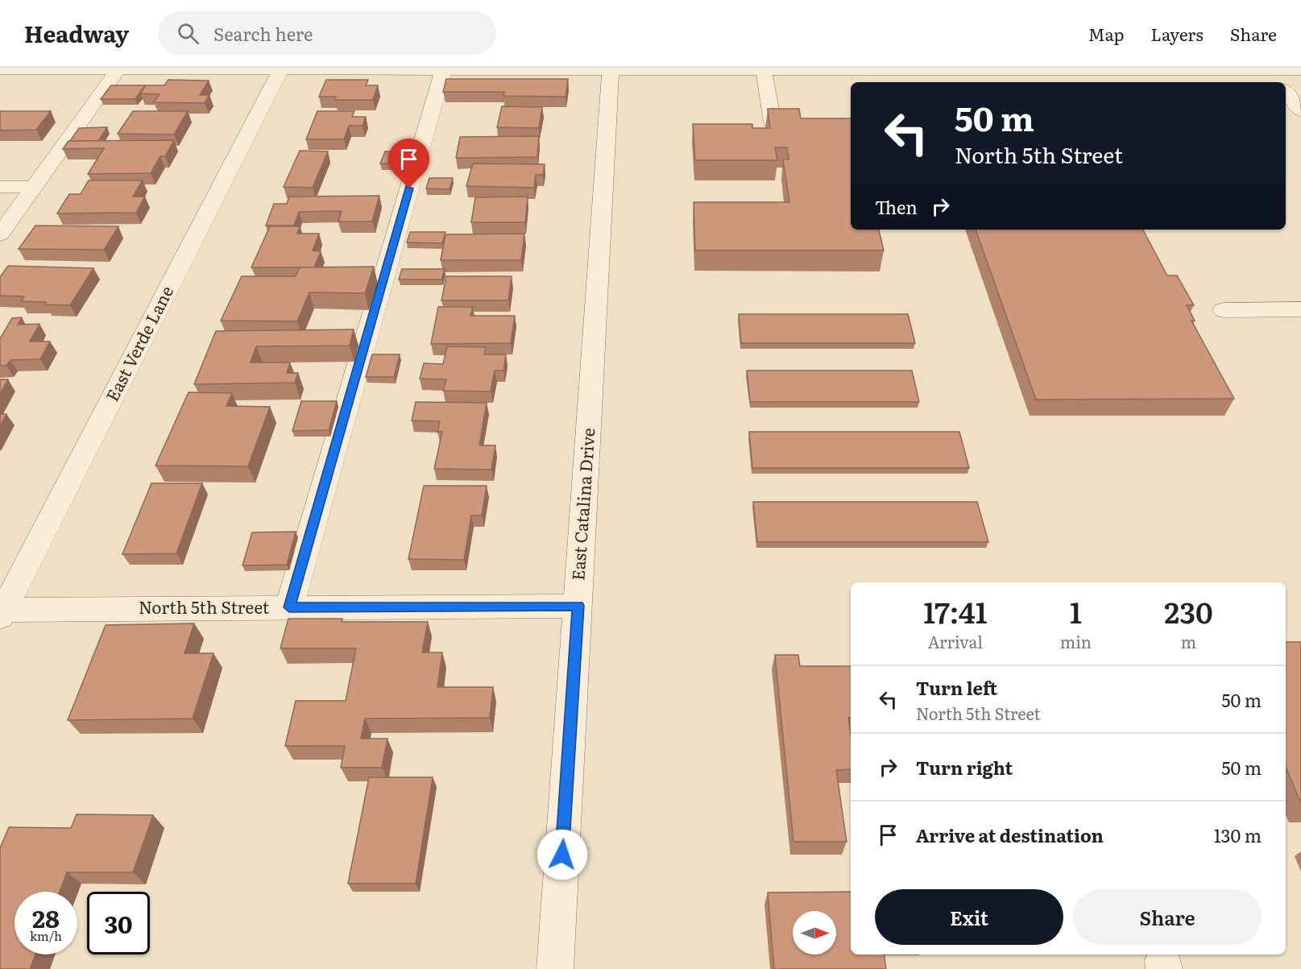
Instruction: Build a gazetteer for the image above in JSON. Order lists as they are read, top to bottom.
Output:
{
  "streets": {
    "street": ["East Verde Lane", "East Catalina Drive", "North 5th Street"]
  },
  "crossings": [
    ["East Verde Lane", "North 5th Street"],
    ["East Catalina Drive", "North 5th Street"]
  ],
  "north": "right",
  "page": {
    "header": "Headway",
    "search": "Search here",
    "nav": ["Map", "Layers", "Share"],
    "turn": ["50 m", "North 5th Street"],
    "then": "Then",
    "eta": [
      "17:41",
      "Arrival",
      "1",
      "min",
      "230",
      "m"
    ],
    "list": [
      {
        "name": "Turn left",
        "note": "North 5th Street",
        "value": "50 m"
      },
      {
        "name": "Turn right",
        "value": "50 m"
      },
      {
        "name": "Arrive at destination",
        "value": "130 m"
      }
    ],
    "buttons": ["Exit", "Share"],
    "speed": "28 km/h",
    "limit": "30"
  }
}
